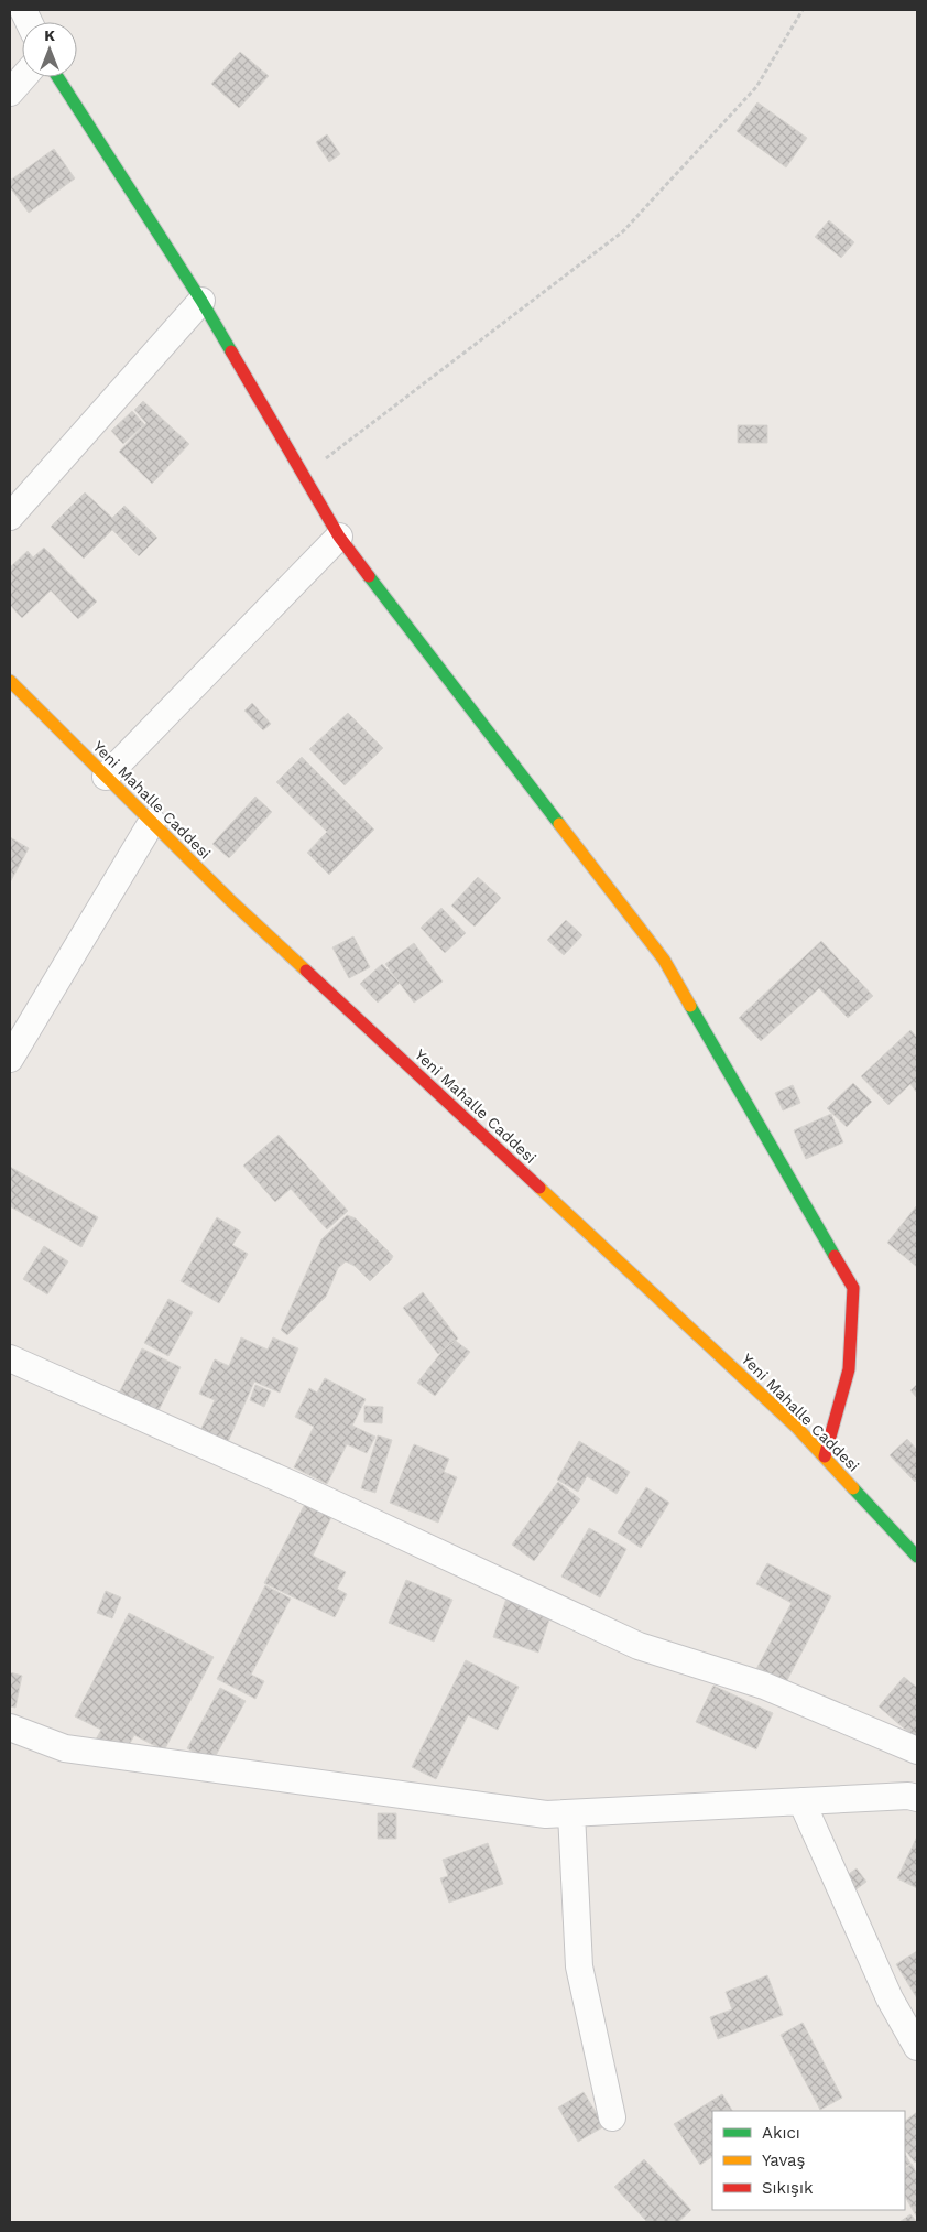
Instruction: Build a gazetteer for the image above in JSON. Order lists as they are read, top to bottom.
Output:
{
  "streets": {
    "street": ["Yeni Mahalle Caddesi"]
  },
  "legend": ["Akıcı", "Yavaş", "Sıkışık"],
  "north": "top"
}
